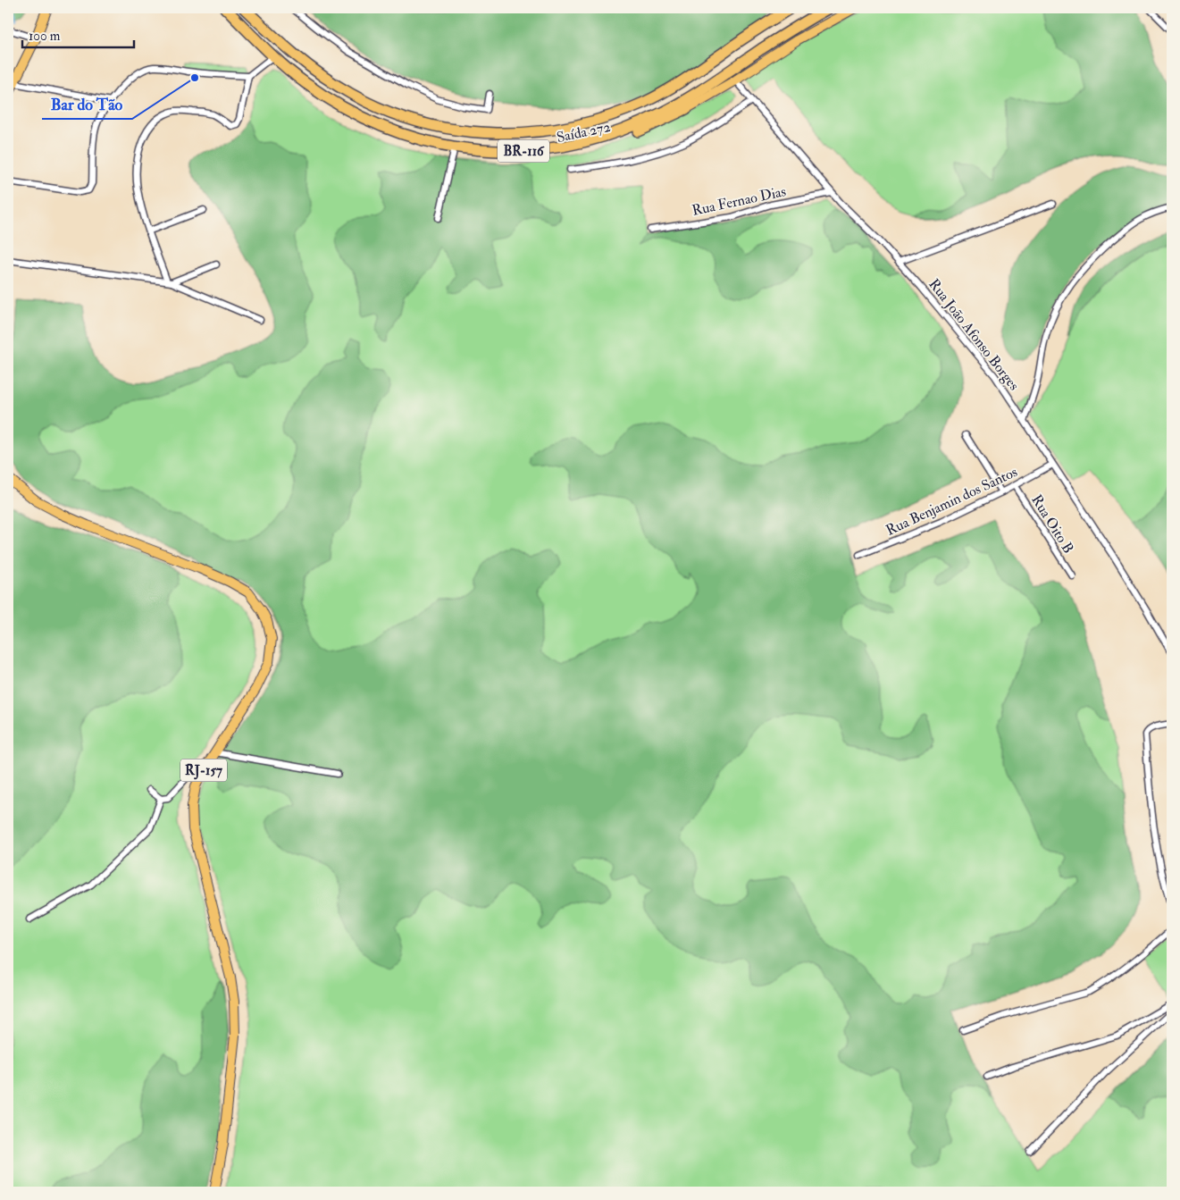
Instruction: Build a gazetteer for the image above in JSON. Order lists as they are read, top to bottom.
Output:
{
  "streets": {
    "highway": ["Saída 272", "BR-116"],
    "main road": ["RJ-157"],
    "street": [
      "Rua Fernao Dias",
      "Rua João Afonso Borges",
      "Rua Benjamin dos Santos",
      "Rua Oito B"
    ]
  },
  "crossings": [
    ["Saída 272", "BR-116"],
    ["Rua Fernao Dias", "Rua João Afonso Borges"],
    ["Rua João Afonso Borges", "Rua Benjamin dos Santos"],
    ["Rua Benjamin dos Santos", "Rua Oito B"]
  ],
  "places": ["Bar do Tão"],
  "scale_bar": "100 m"
}
